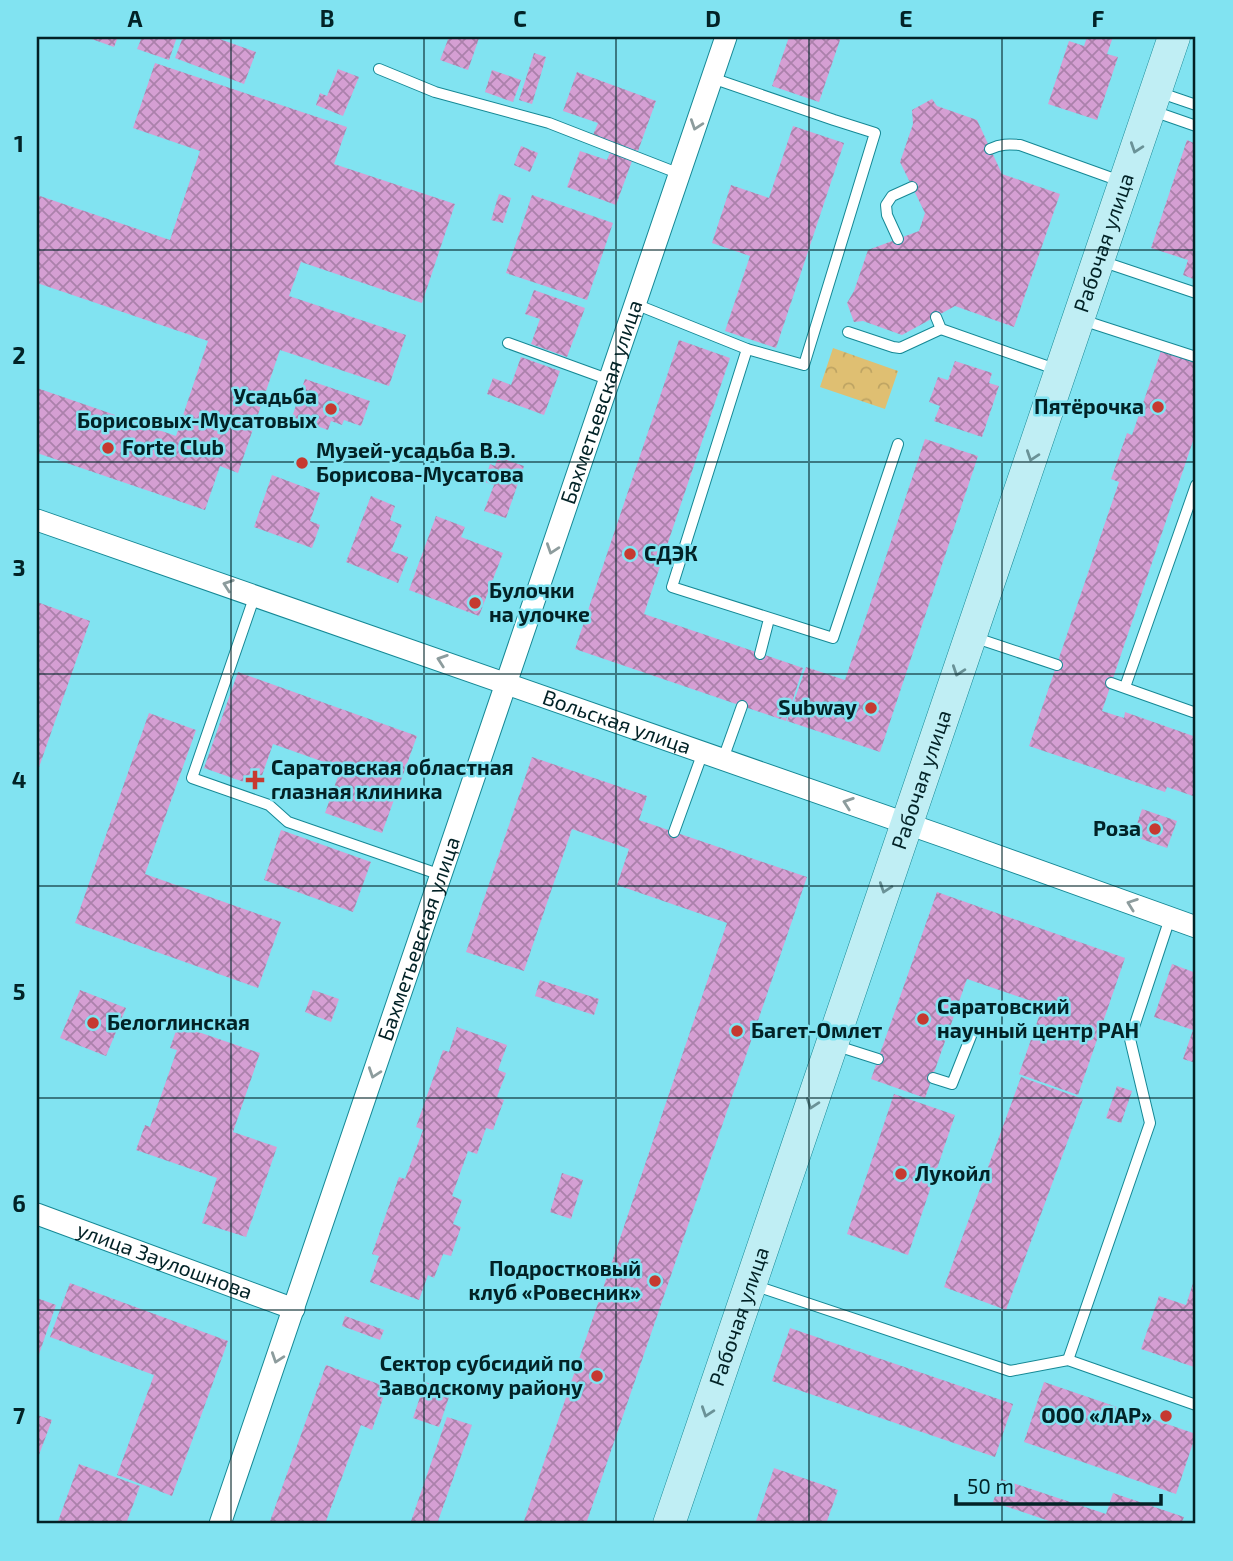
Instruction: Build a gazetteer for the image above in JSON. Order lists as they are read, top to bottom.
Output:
{
  "streets": {
    "street": [
      "Рабочая улица",
      "Бахметьевская улица",
      "Вольская улица",
      "улица Заулошнова"
    ]
  },
  "crossings": [
    ["Рабочая улица", "Вольская улица"],
    ["Бахметьевская улица", "Вольская улица"],
    ["Бахметьевская улица", "улица Заулошнова"]
  ],
  "one_way": ["Рабочая улица", "Бахметьевская улица", "Вольская улица"],
  "places": {
    "other": [
      "Пятёрочка",
      "Усадьба Борисовых-Мусатовых",
      "Forte Club",
      "Музей-усадьба В.Э. Борисова-Мусатова",
      "СДЭК",
      "Булочки на улочке",
      "Subway",
      "Роза",
      "Саратовский научный центр РАН",
      "Белоглинская",
      "Багет-Омлет",
      "Лукойл",
      "Подростковый клуб «Ровесник»",
      "Сектор субсидий по Заводскому району",
      "ООО «ЛАР»"
    ],
    "health": ["Саратовская областная глазная клиника"]
  },
  "scale_bar": "50 m",
  "grid": {
    "columns": [
      "A",
      "B",
      "C",
      "D",
      "E",
      "F"
    ],
    "rows": [
      "1",
      "2",
      "3",
      "4",
      "5",
      "6",
      "7"
    ]
  }
}
